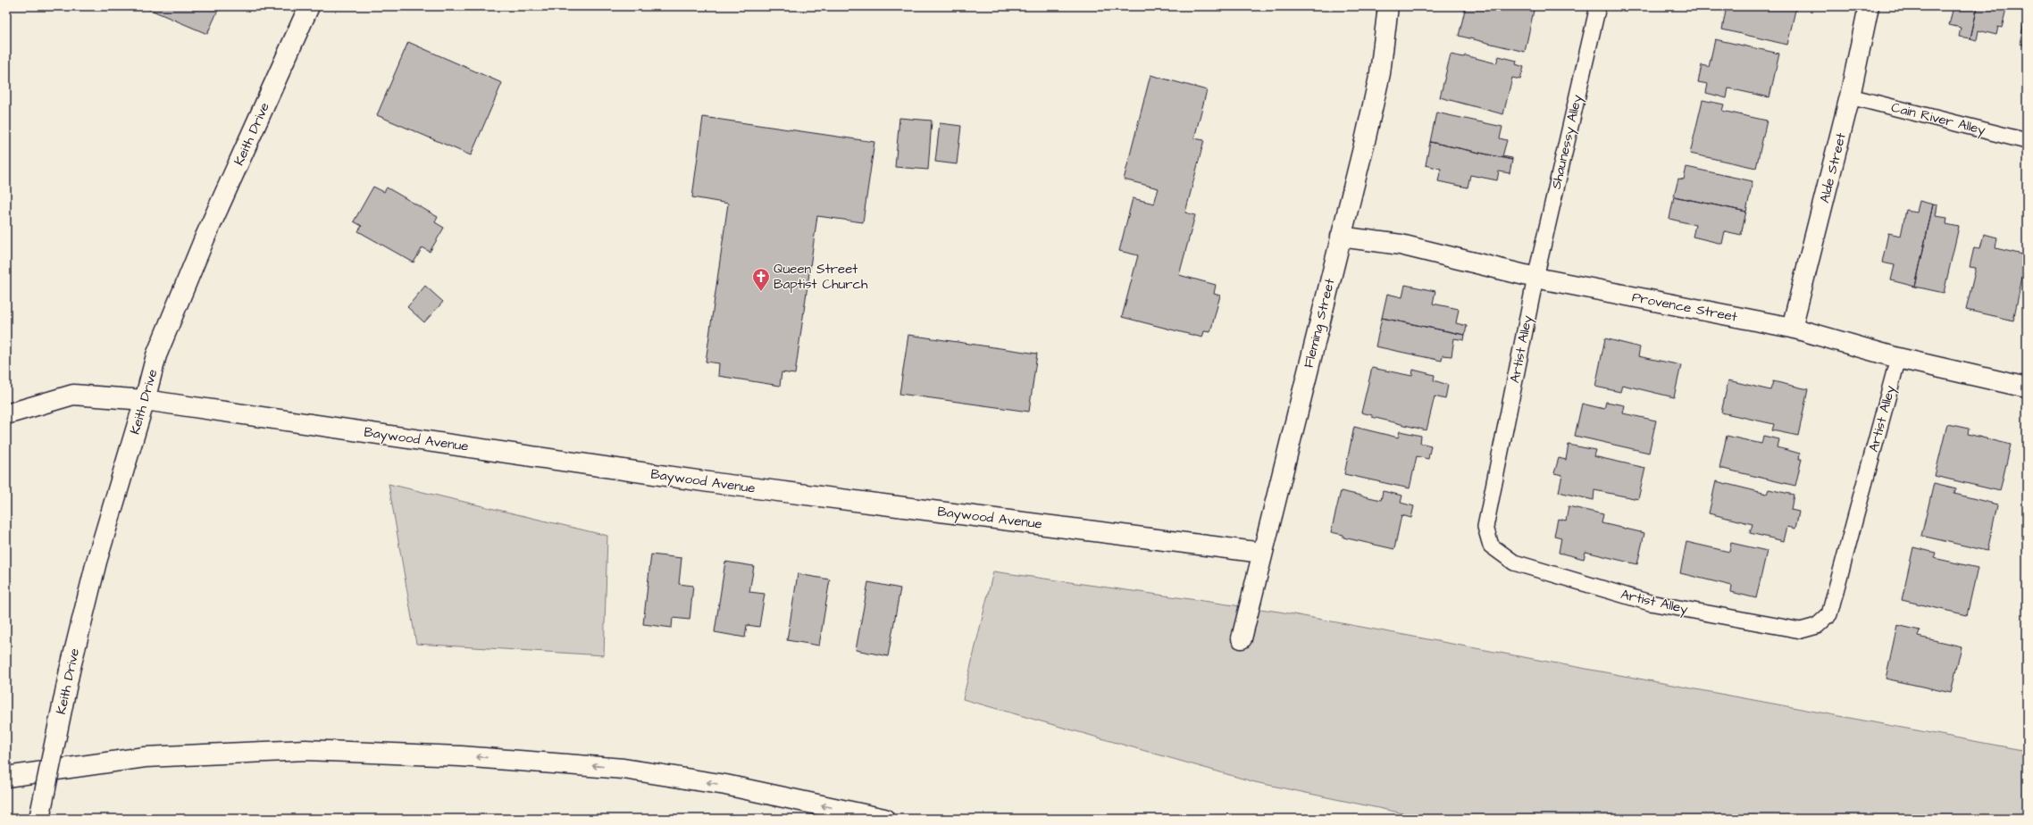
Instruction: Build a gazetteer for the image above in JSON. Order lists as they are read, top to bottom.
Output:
{
  "streets": {
    "main road": [
      "Keith Drive",
      "Alde Street",
      "Provence Street",
      "Fleming Street",
      "Baywood Avenue"
    ],
    "lane": ["Cain River Alley", "Shaunessy Alley", "Artist Alley"]
  },
  "crossings": [
    ["Cain River Alley", "Alde Street"],
    ["Keith Drive", "Baywood Avenue"],
    ["Shaunessy Alley", "Provence Street"],
    ["Shaunessy Alley", "Artist Alley"],
    ["Alde Street", "Provence Street"],
    ["Provence Street", "Fleming Street"],
    ["Provence Street", "Artist Alley"],
    ["Fleming Street", "Baywood Avenue"]
  ],
  "places": {
    "church": ["Queen Street Baptist Church"]
  }
}
